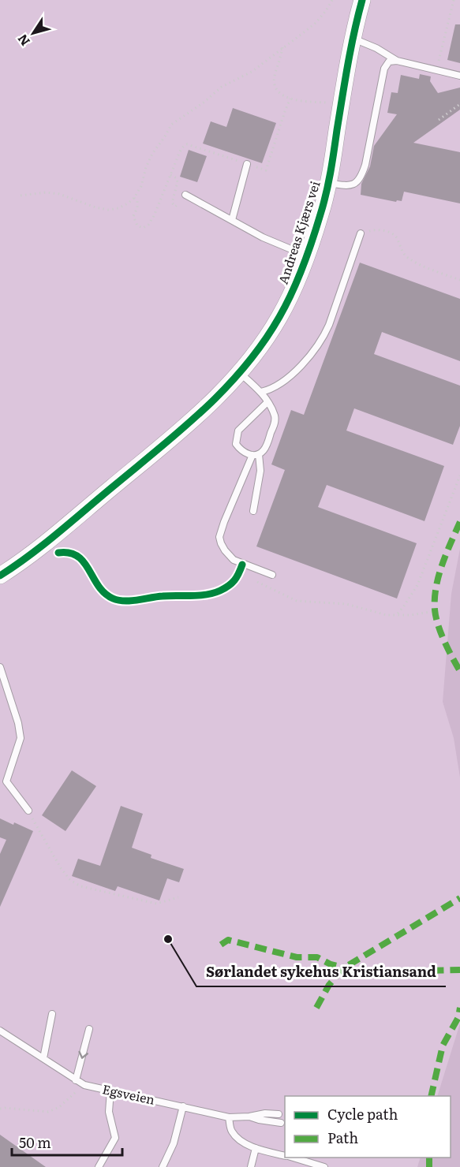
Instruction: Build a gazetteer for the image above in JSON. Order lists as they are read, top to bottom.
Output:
{
  "streets": {
    "street": ["Andreas Kjærs vei"],
    "lane": ["Egsveien"]
  },
  "places": ["Sørlandet sykehus Kristiansand"],
  "legend": ["Cycle path", "Path"],
  "scale_bar": "50 m",
  "north": "bottom left"
}
